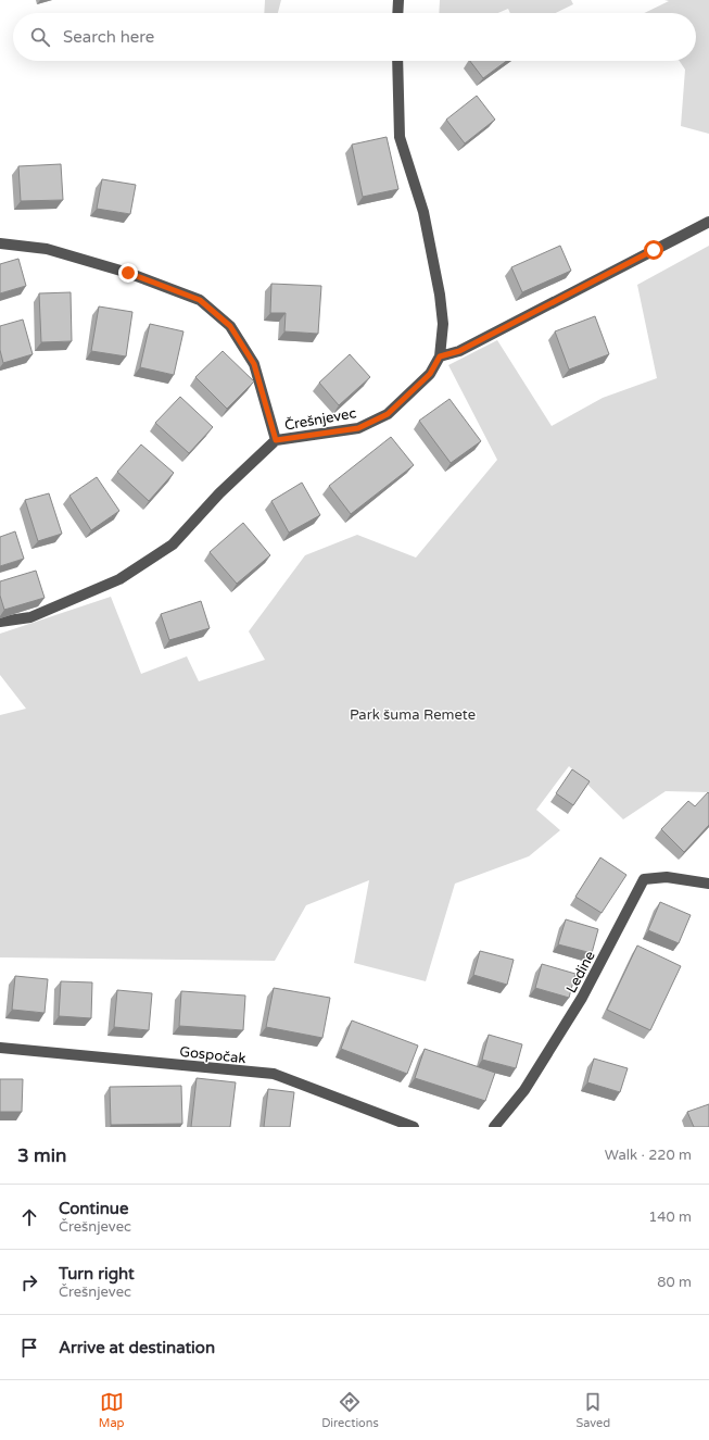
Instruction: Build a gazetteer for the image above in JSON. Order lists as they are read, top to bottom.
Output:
{
  "streets": {
    "street": ["Črešnjevec", "Ledine", "Gospočak"]
  },
  "parks": ["Park šuma Remete"],
  "page": {
    "search": "Search here",
    "heading": ["3 min", "Walk · 220 m"],
    "list": [
      ["Continue", "Črešnjevec", "140 m"],
      ["Turn right", "Črešnjevec", "80 m"],
      "Arrive at destination"
    ],
    "nav": ["Map", "Directions", "Saved"]
  }
}
